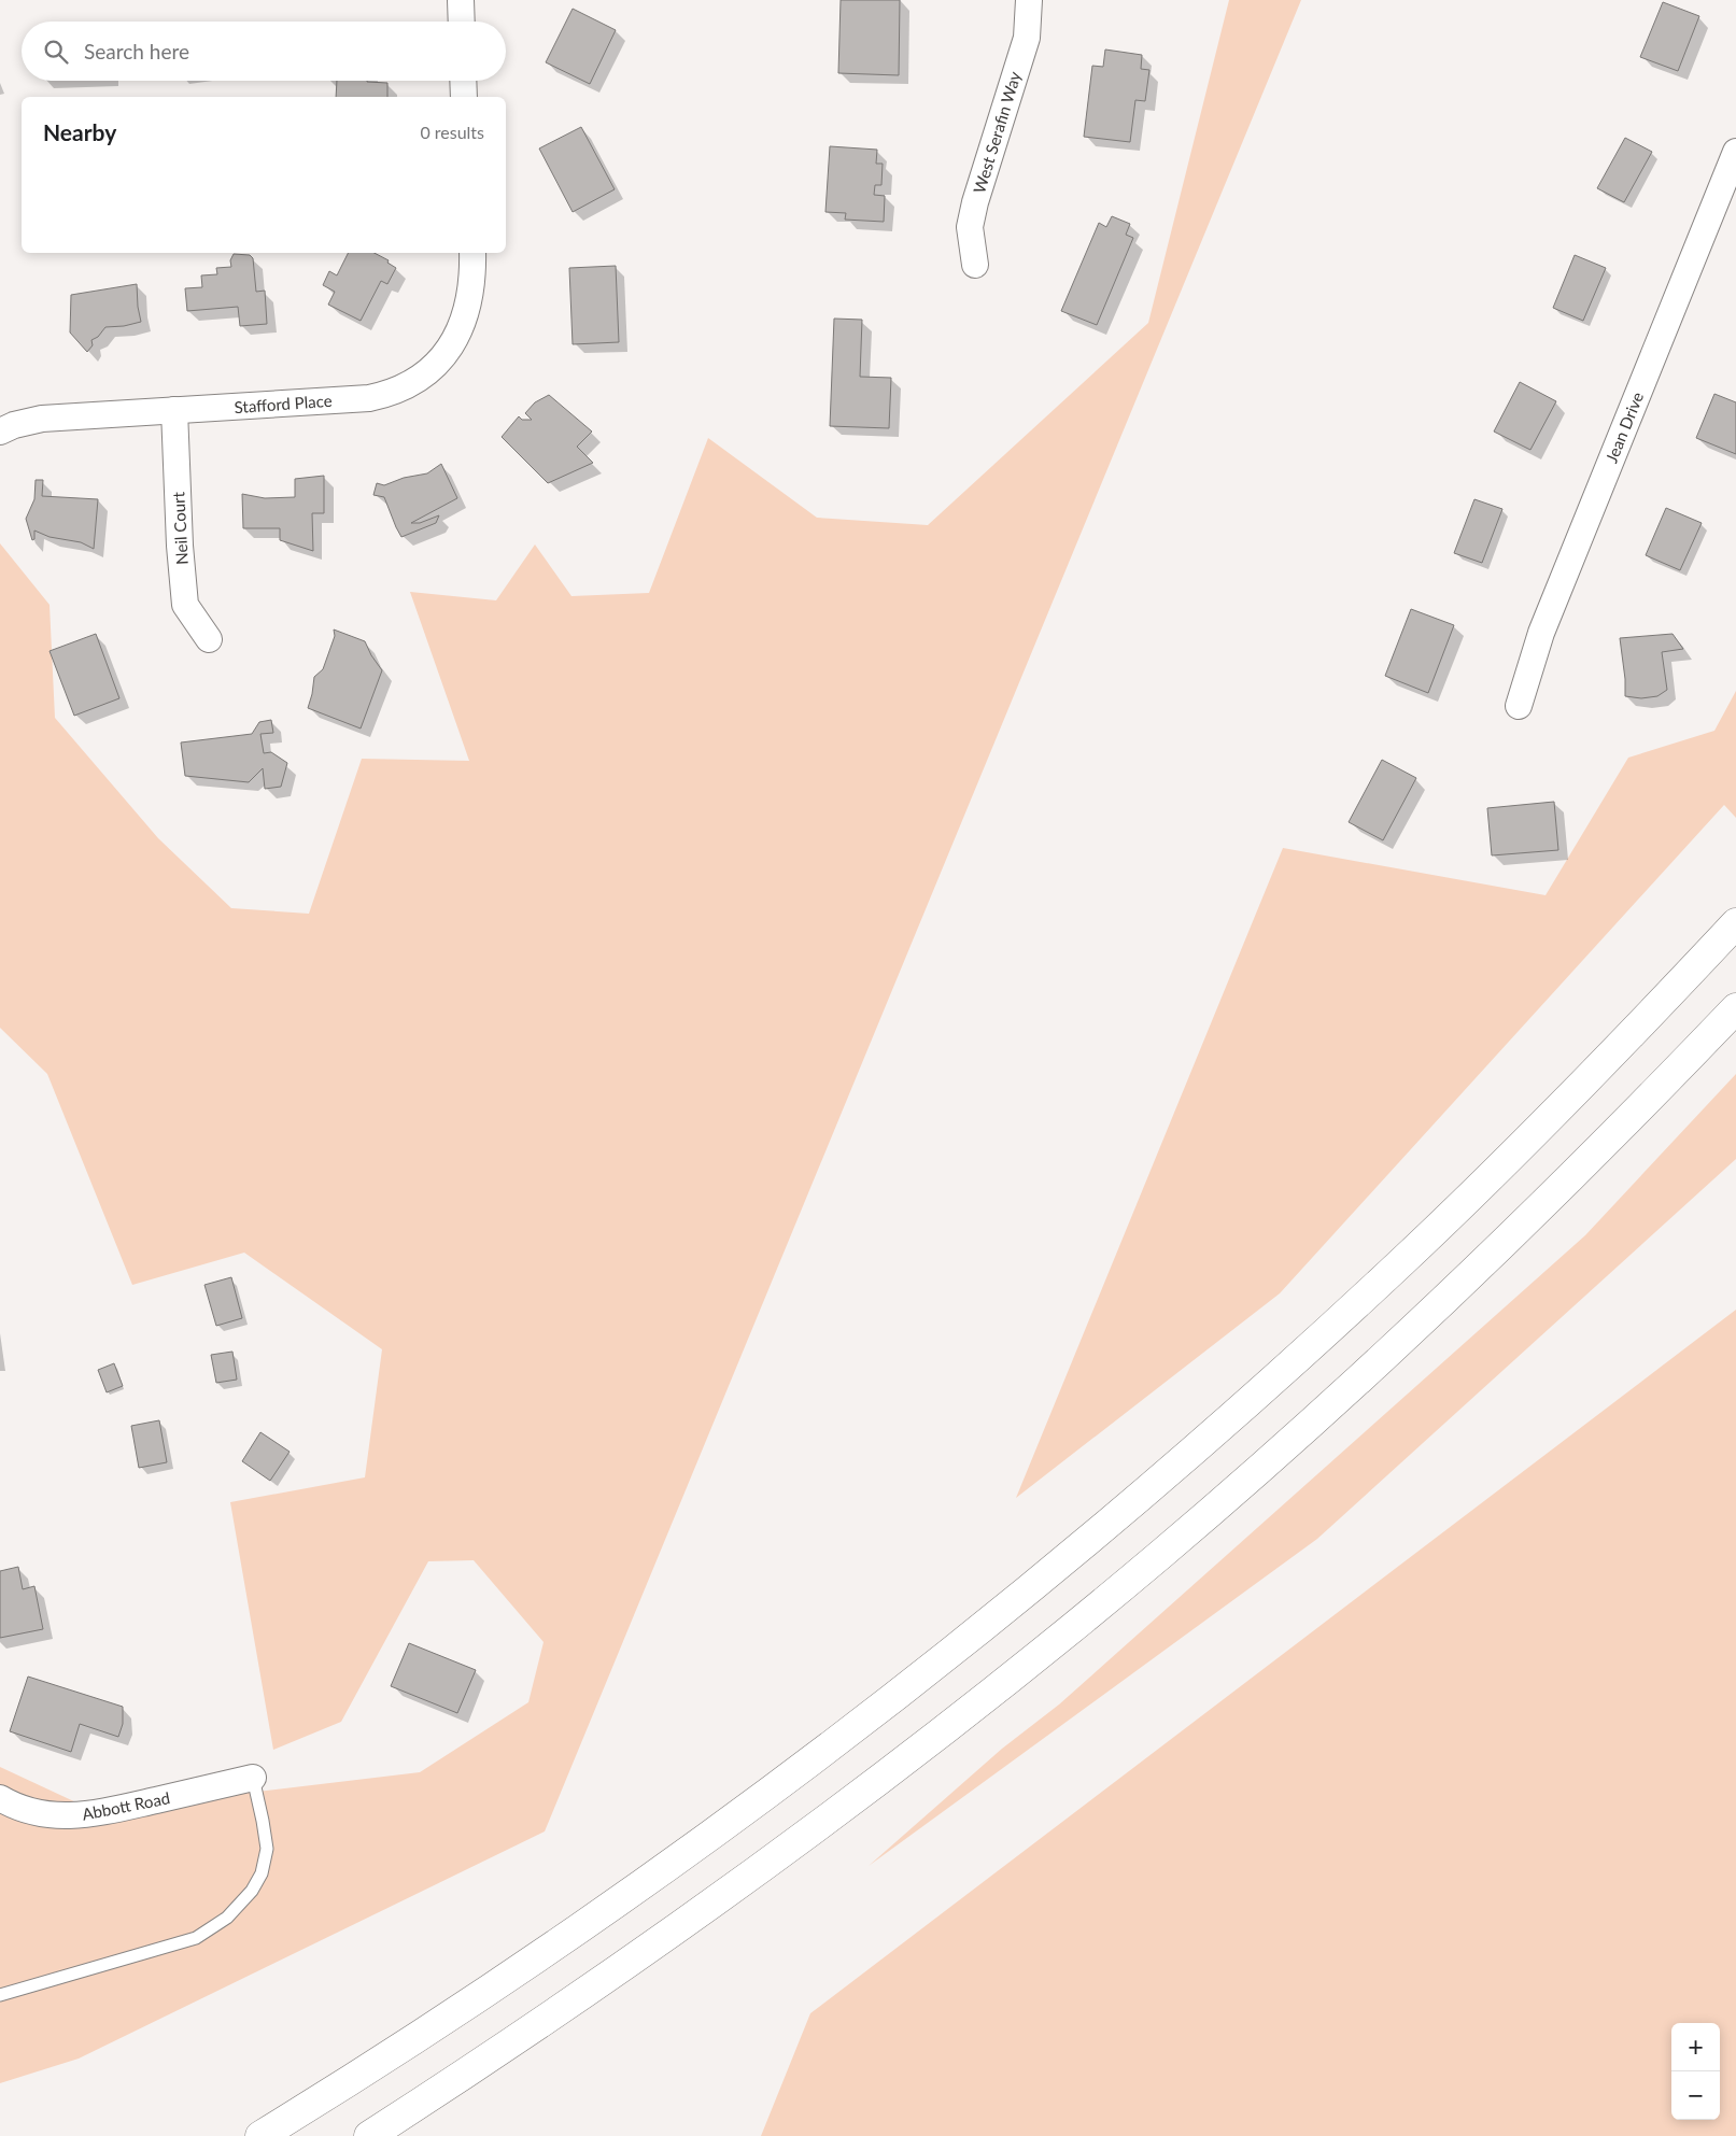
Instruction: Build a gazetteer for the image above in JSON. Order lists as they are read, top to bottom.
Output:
{
  "streets": {
    "street": [
      "West Serafin Way",
      "Stafford Place",
      "Jean Drive",
      "Neil Court",
      "Abbott Road"
    ]
  },
  "crossings": [
    ["Stafford Place", "Neil Court"]
  ],
  "page": {
    "search": "Search here",
    "heading": ["Nearby", "0 results"],
    "map_buttons": ["+", "−"]
  }
}
